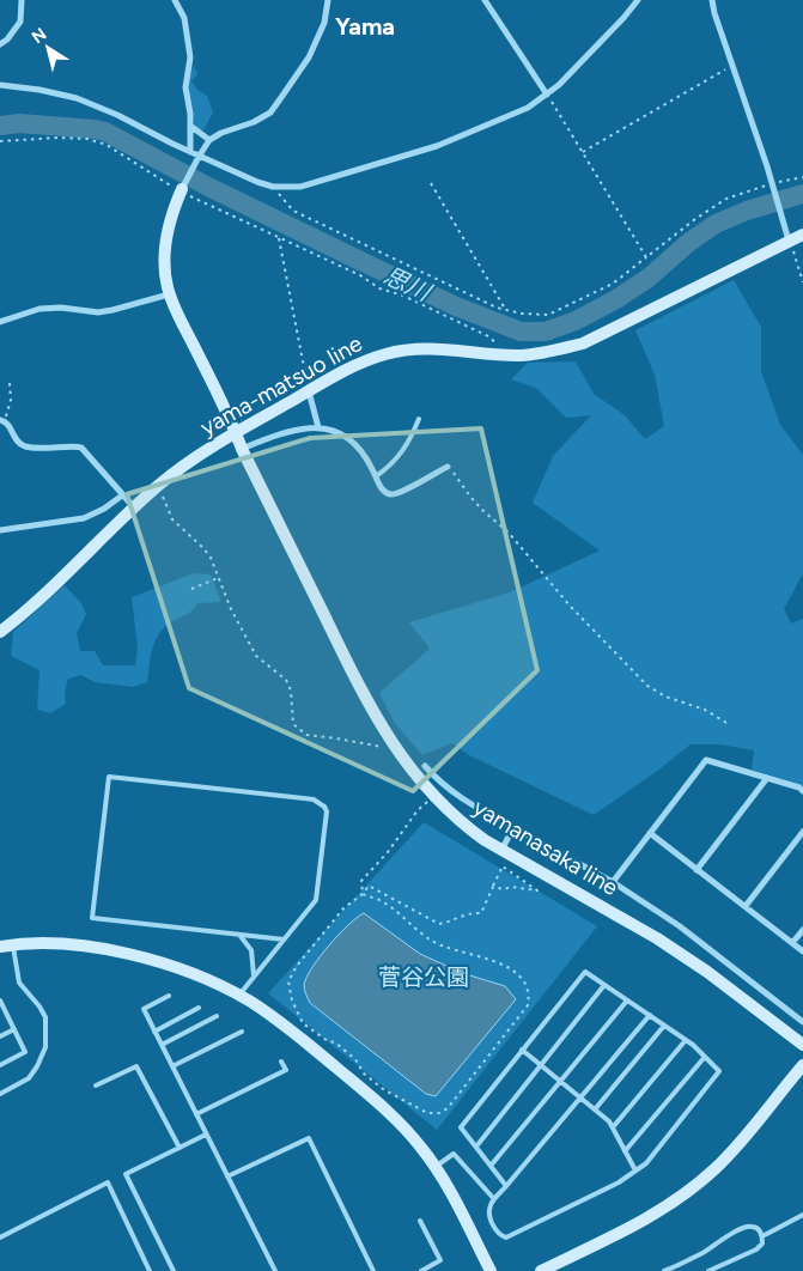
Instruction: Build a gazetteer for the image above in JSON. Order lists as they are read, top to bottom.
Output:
{
  "streets": {
    "main road": ["yama-matsuo line", "yamanasaka line"]
  },
  "crossings": [
    ["yama-matsuo line", "yamanasaka line"]
  ],
  "districts": ["Yama"],
  "water": ["思川"],
  "parks": ["菅谷公園"],
  "north": "top left"
}
